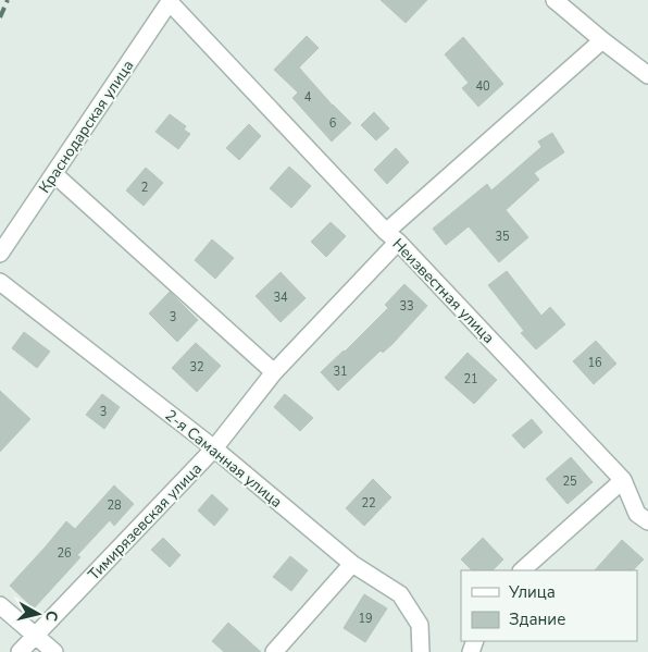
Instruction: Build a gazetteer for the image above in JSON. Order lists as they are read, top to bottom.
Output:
{
  "streets": {
    "street": [
      "Краснодарская улица",
      "Неизвестная улица",
      "2-я Саманная улица",
      "Тимирязевская улица"
    ]
  },
  "crossings": [
    ["Краснодарская улица", "Неизвестная улица"],
    ["Неизвестная улица", "Тимирязевская улица"],
    ["2-я Саманная улица", "Тимирязевская улица"]
  ],
  "house_numbers": [
    "40",
    "4",
    "6",
    "2",
    "35",
    "34",
    "33",
    "3",
    "16",
    "32",
    "31",
    "21",
    "3",
    "25",
    "22",
    "28",
    "26",
    "19"
  ],
  "legend": ["Улица", "Здание"],
  "north": "right"
}
